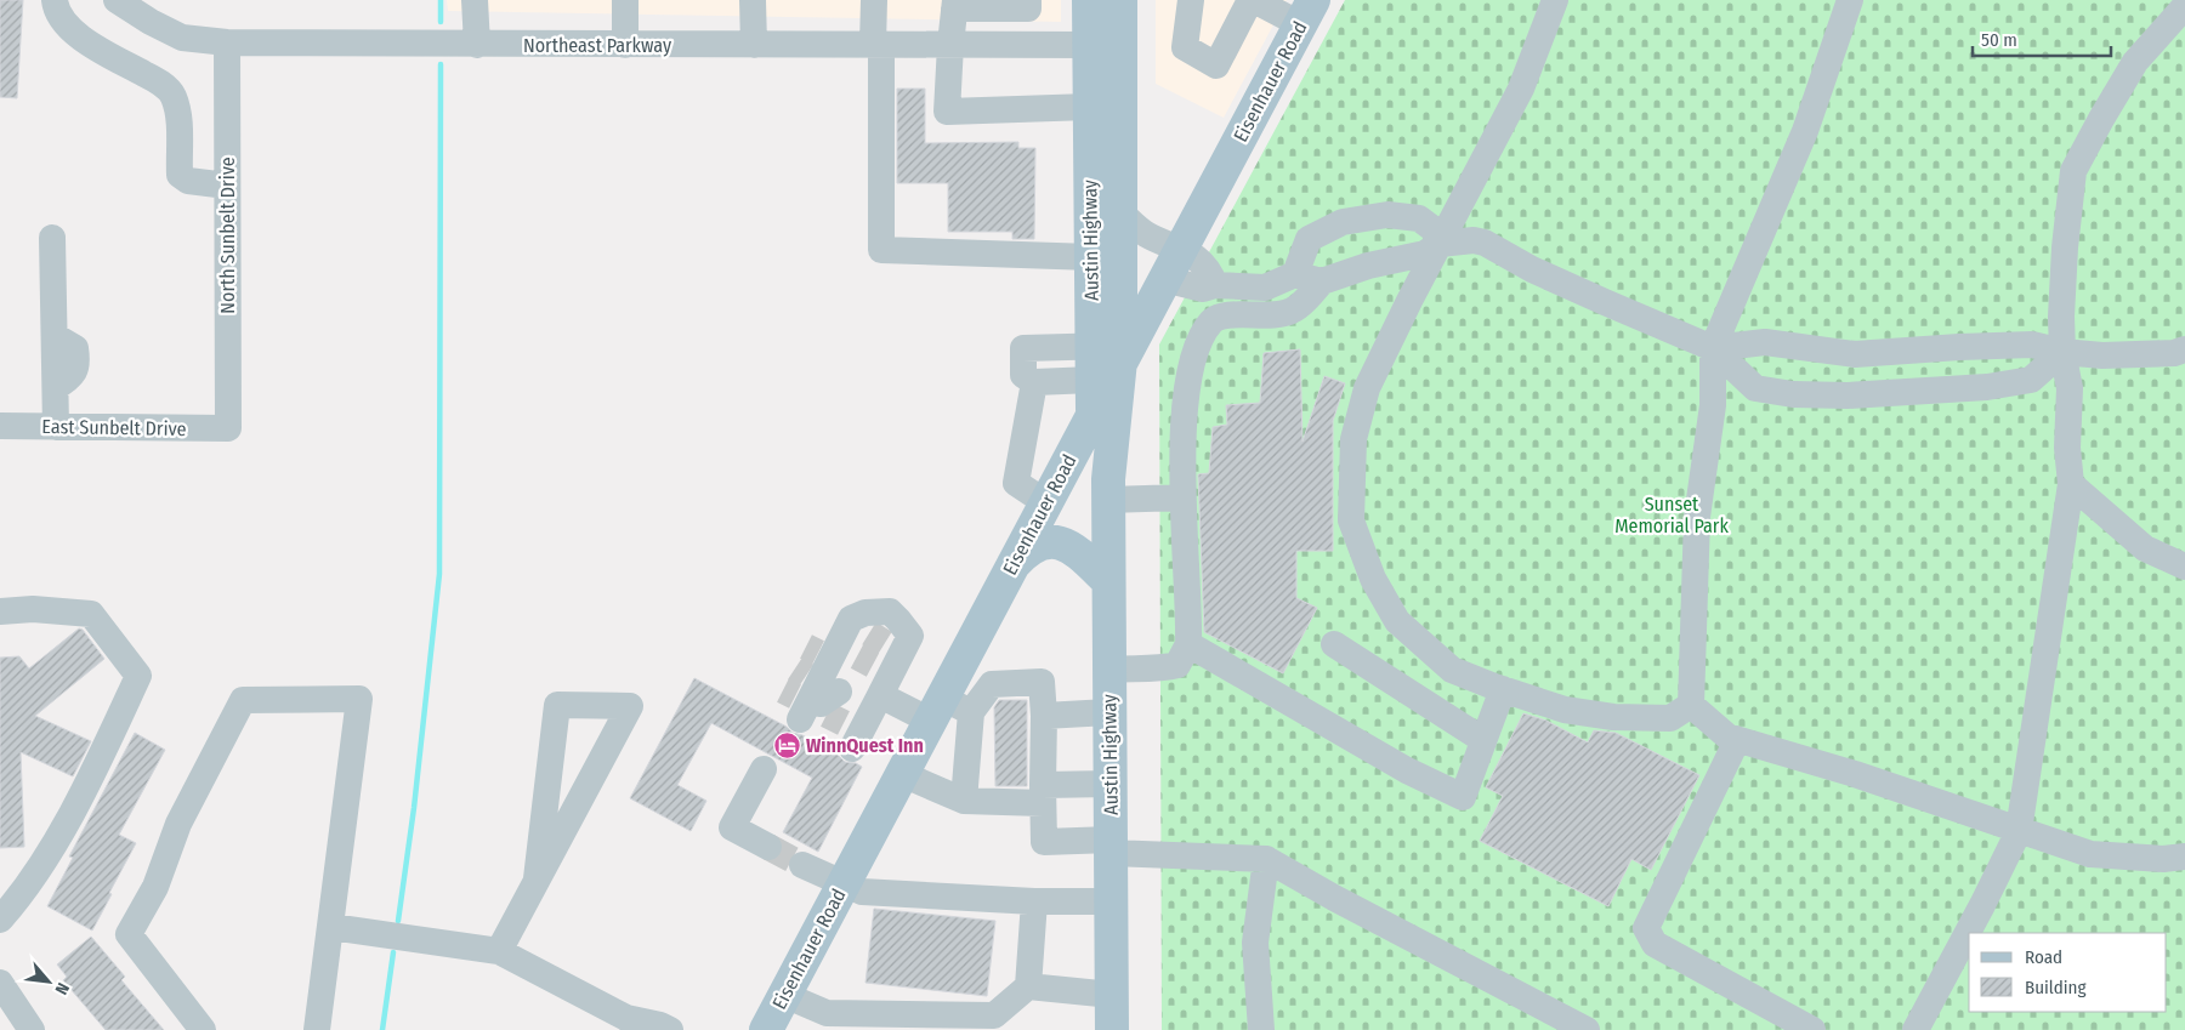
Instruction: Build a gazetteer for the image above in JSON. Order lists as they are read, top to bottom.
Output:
{
  "streets": {
    "main road": ["Eisenhauer Road", "Austin Highway"],
    "street": ["Northeast Parkway", "North Sunbelt Drive", "East Sunbelt Drive"]
  },
  "crossings": [
    ["Northeast Parkway", "North Sunbelt Drive"],
    ["Northeast Parkway", "Austin Highway"],
    ["Eisenhauer Road", "Austin Highway"],
    ["North Sunbelt Drive", "East Sunbelt Drive"]
  ],
  "parks": ["Sunset Memorial Park"],
  "places": {
    "hotel": ["WinnQuest Inn"]
  },
  "legend": ["Road", "Building"],
  "scale_bar": "50 m",
  "north": "bottom right"
}
